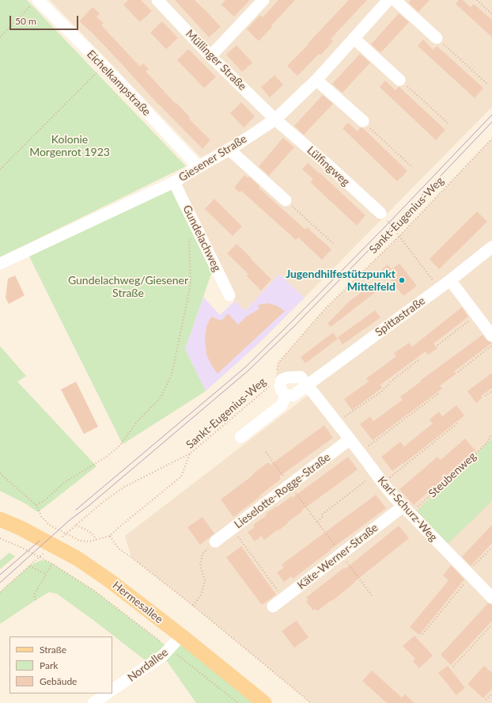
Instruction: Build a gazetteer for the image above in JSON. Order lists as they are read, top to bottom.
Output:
{
  "streets": {
    "main road": ["Hermesallee"],
    "street": [
      "Müllinger Straße",
      "Eichelkampstraße",
      "Giesener Straße",
      "Lülfingweg",
      "Gundelachweg",
      "Spittastraße",
      "Lieselotte-Rogge-Straße",
      "Karl-Schurz-Weg",
      "Käte-Werner-Straße",
      "Nordallee"
    ],
    "path": ["Sankt-Eugenius-Weg", "Steubenweg"]
  },
  "crossings": [
    ["Müllinger Straße", "Giesener Straße"],
    ["Müllinger Straße", "Lülfingweg"],
    ["Eichelkampstraße", "Giesener Straße"],
    ["Giesener Straße", "Lülfingweg"],
    ["Giesener Straße", "Gundelachweg"],
    ["Spittastraße", "Karl-Schurz-Weg"],
    ["Steubenweg", "Karl-Schurz-Weg"],
    ["Steubenweg", "Käte-Werner-Straße"],
    ["Lieselotte-Rogge-Straße", "Karl-Schurz-Weg"],
    ["Karl-Schurz-Weg", "Käte-Werner-Straße"],
    ["Hermesallee", "Nordallee"]
  ],
  "parks": ["Kolonie Morgenrot 1923", "Gundelachweg/Giesener Straße"],
  "places": ["Jugendhilfestützpunkt Mittelfeld"],
  "legend": ["Straße", "Park", "Gebäude"],
  "scale_bar": "50 m"
}
